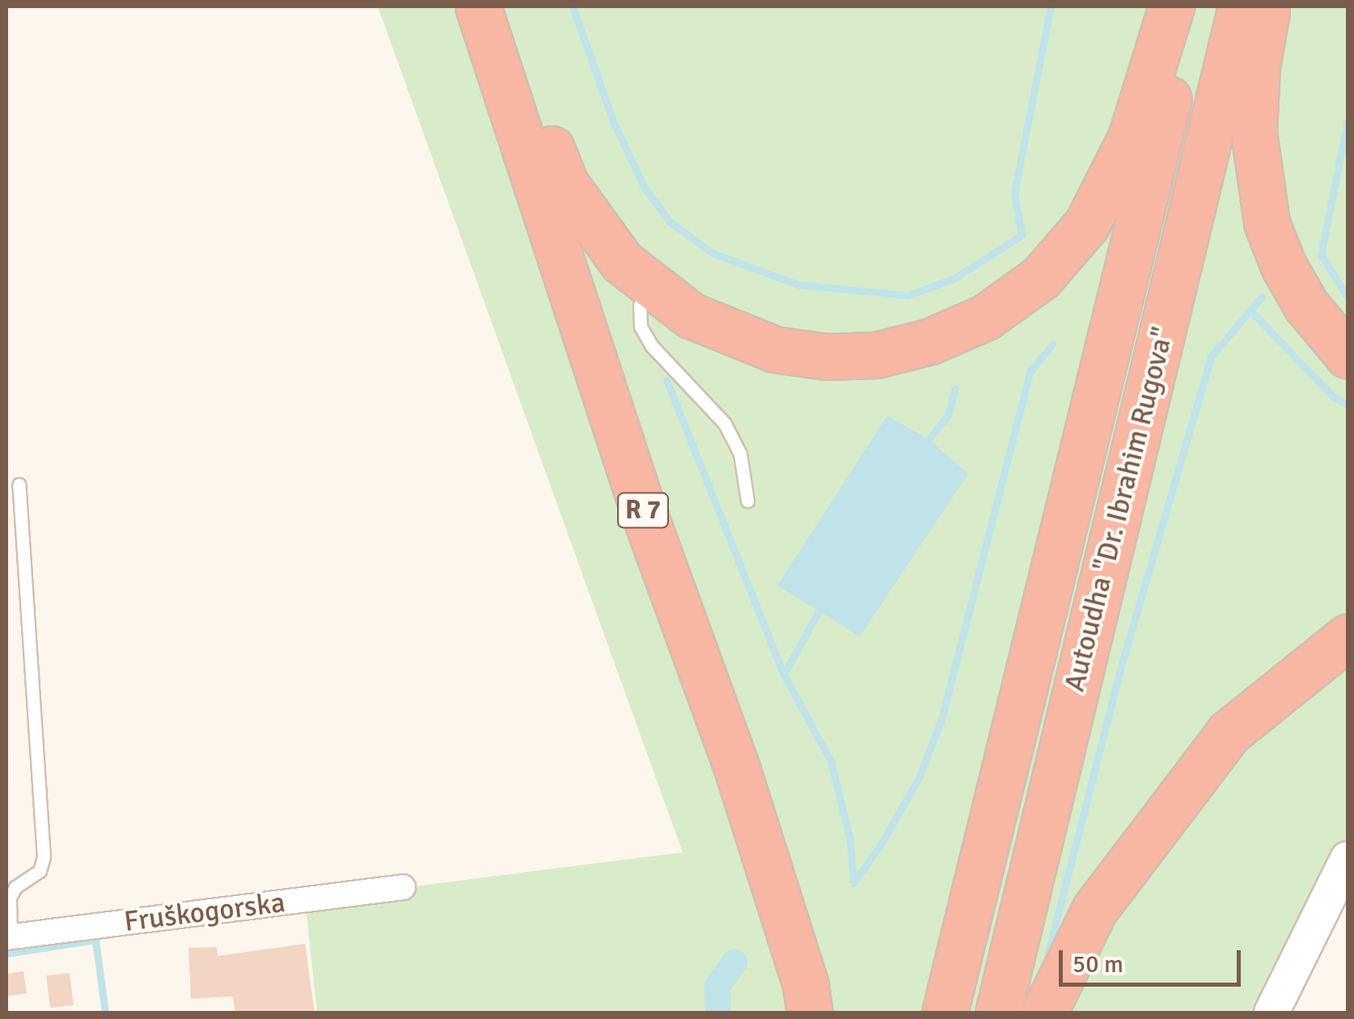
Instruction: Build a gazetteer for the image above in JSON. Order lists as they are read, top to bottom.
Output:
{
  "streets": {
    "highway": ["Autoudha \"Dr. Ibrahim Rugova\"", "R 7"],
    "street": ["Fruškogorska"]
  },
  "scale_bar": "50 m"
}
